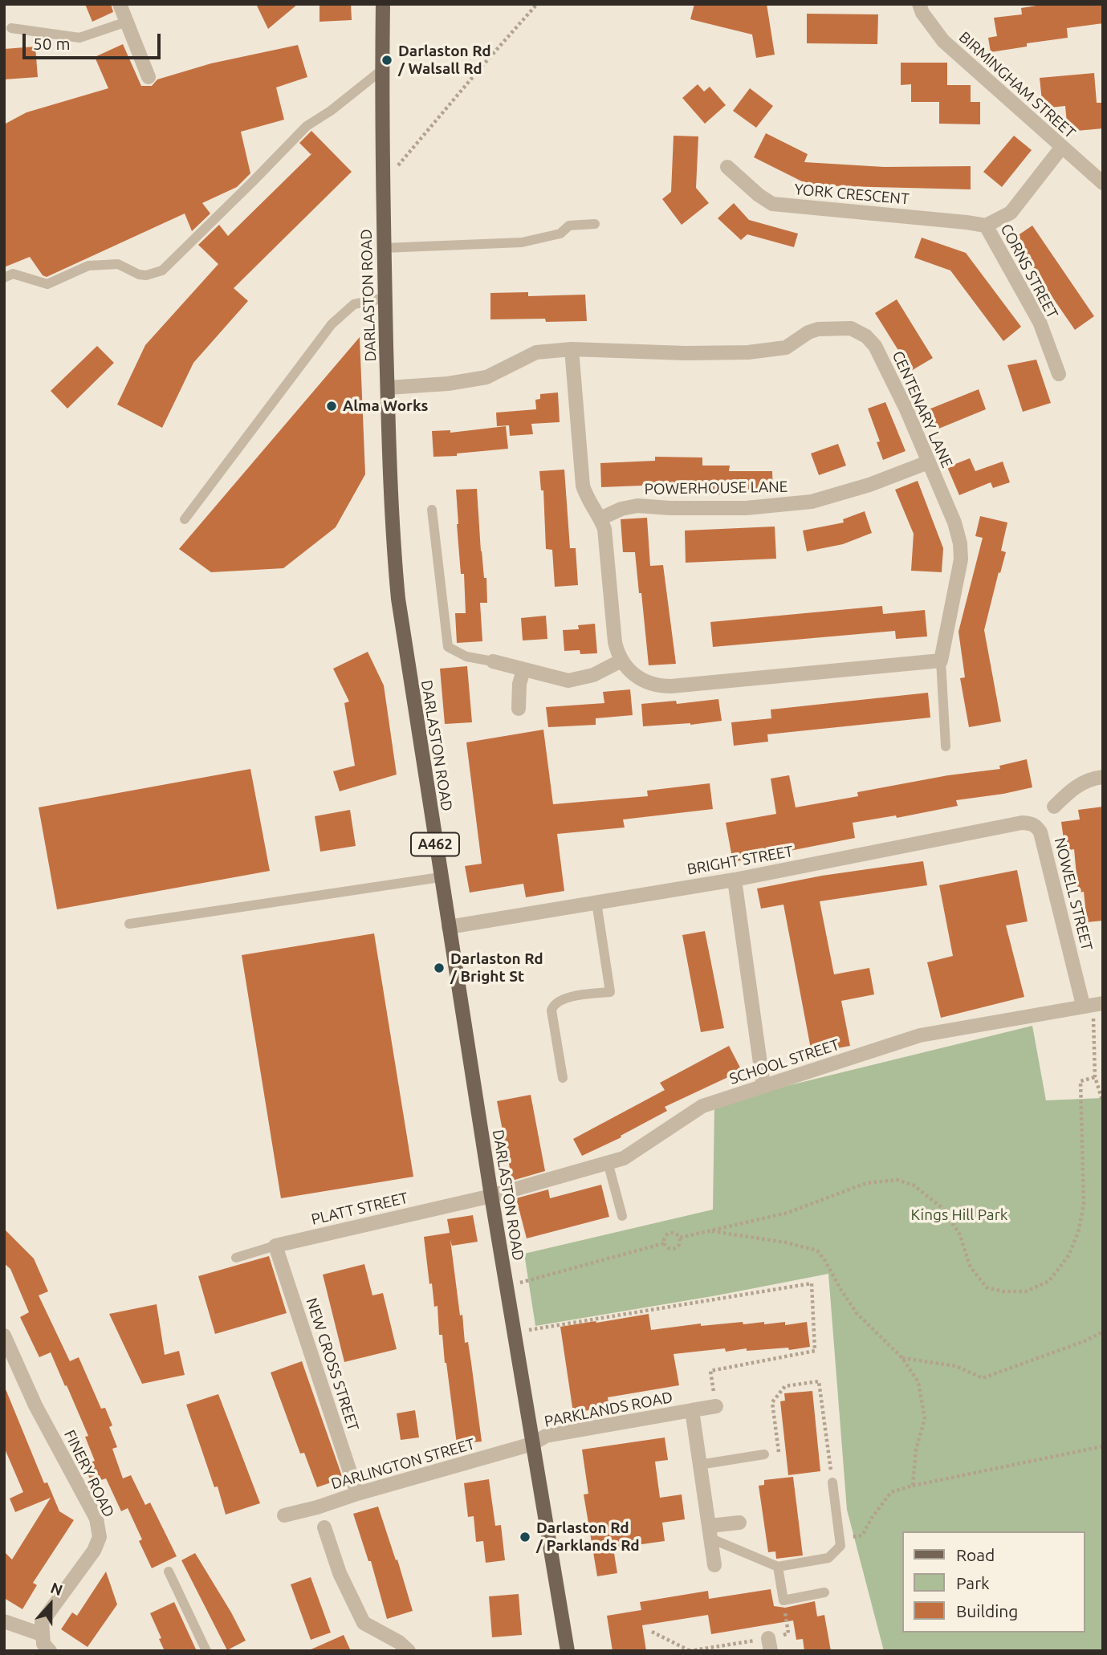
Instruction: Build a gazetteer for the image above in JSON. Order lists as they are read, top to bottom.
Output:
{
  "streets": {
    "main road": ["DARLASTON ROAD", "A462"],
    "street": [
      "BIRMINGHAM STREET",
      "YORK CRESCENT",
      "CORNS STREET",
      "CENTENARY LANE",
      "POWERHOUSE LANE",
      "BRIGHT STREET",
      "NOWELL STREET",
      "SCHOOL STREET",
      "PLATT STREET",
      "NEW CROSS STREET",
      "PARKLANDS ROAD",
      "DARLINGTON STREET",
      "FINERY ROAD"
    ]
  },
  "crossings": [
    ["BIRMINGHAM STREET", "CORNS STREET"],
    ["YORK CRESCENT", "CORNS STREET"],
    ["DARLASTON ROAD", "CENTENARY LANE"],
    ["DARLASTON ROAD", "BRIGHT STREET"],
    ["DARLASTON ROAD", "SCHOOL STREET"],
    ["DARLASTON ROAD", "PLATT STREET"],
    ["DARLASTON ROAD", "PARKLANDS ROAD"],
    ["DARLASTON ROAD", "DARLINGTON STREET"],
    ["CENTENARY LANE", "POWERHOUSE LANE"],
    ["BRIGHT STREET", "NOWELL STREET"],
    ["NOWELL STREET", "SCHOOL STREET"],
    ["SCHOOL STREET", "PLATT STREET"],
    ["PLATT STREET", "NEW CROSS STREET"],
    ["NEW CROSS STREET", "DARLINGTON STREET"],
    ["PARKLANDS ROAD", "DARLINGTON STREET"]
  ],
  "parks": ["Kings Hill Park"],
  "places": [
    "Darlaston Rd / Walsall Rd",
    "Alma Works",
    "Darlaston Rd / Bright St",
    "Darlaston Rd / Parklands Rd"
  ],
  "legend": ["Road", "Park", "Building"],
  "scale_bar": "50 m",
  "north": "top"
}
